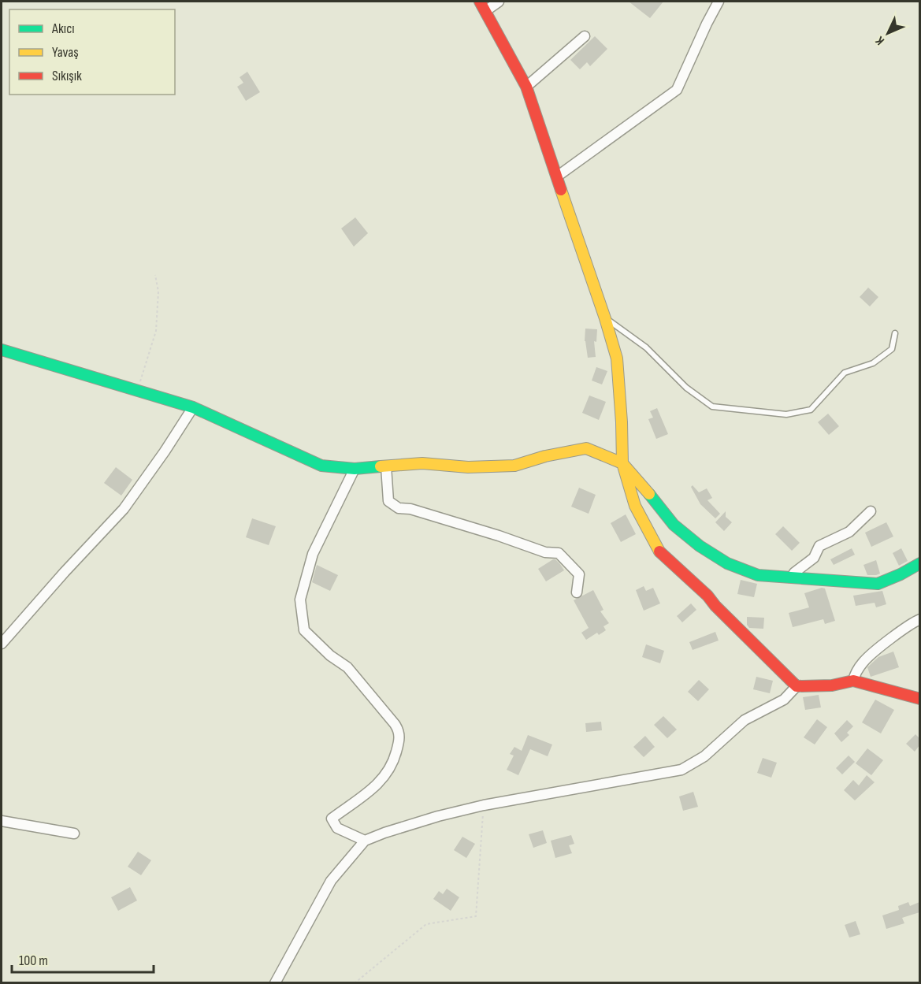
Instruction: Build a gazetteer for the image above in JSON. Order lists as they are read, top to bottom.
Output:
{
  "legend": ["Akıcı", "Yavaş", "Sıkışık"],
  "scale_bar": "100 m",
  "north": "bottom left"
}
